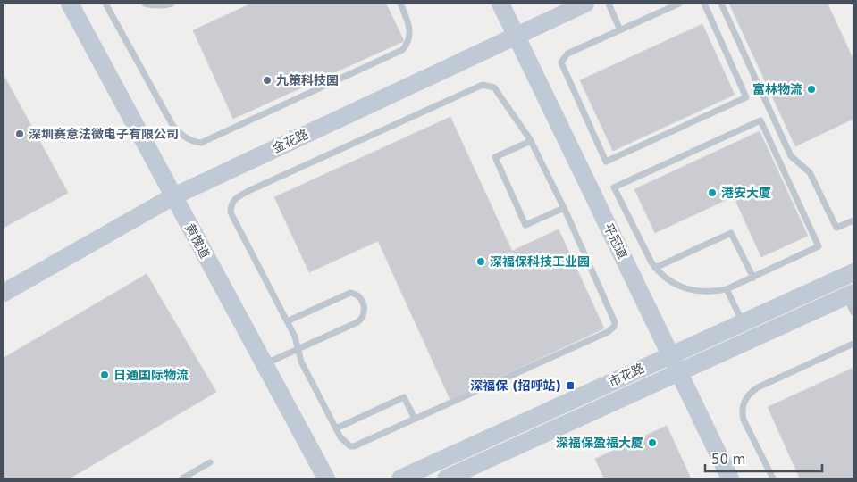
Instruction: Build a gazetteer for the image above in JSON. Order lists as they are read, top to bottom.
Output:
{
  "streets": {
    "street": [
      "金花路",
      "黄槐道",
      "平冠道",
      "市花路"
    ]
  },
  "crossings": [
    ["金花路", "黄槐道"],
    ["金花路", "平冠道"],
    ["平冠道", "市花路"]
  ],
  "places": {
    "other": [
      "九策科技园",
      "富林物流",
      "深圳赛意法微电子有限公司",
      "港安大厦",
      "深福保科技工业园",
      "日通国际物流",
      "深福保盈福大厦"
    ],
    "transit": ["深福保 (招呼站)"]
  },
  "scale_bar": "50 m"
}
